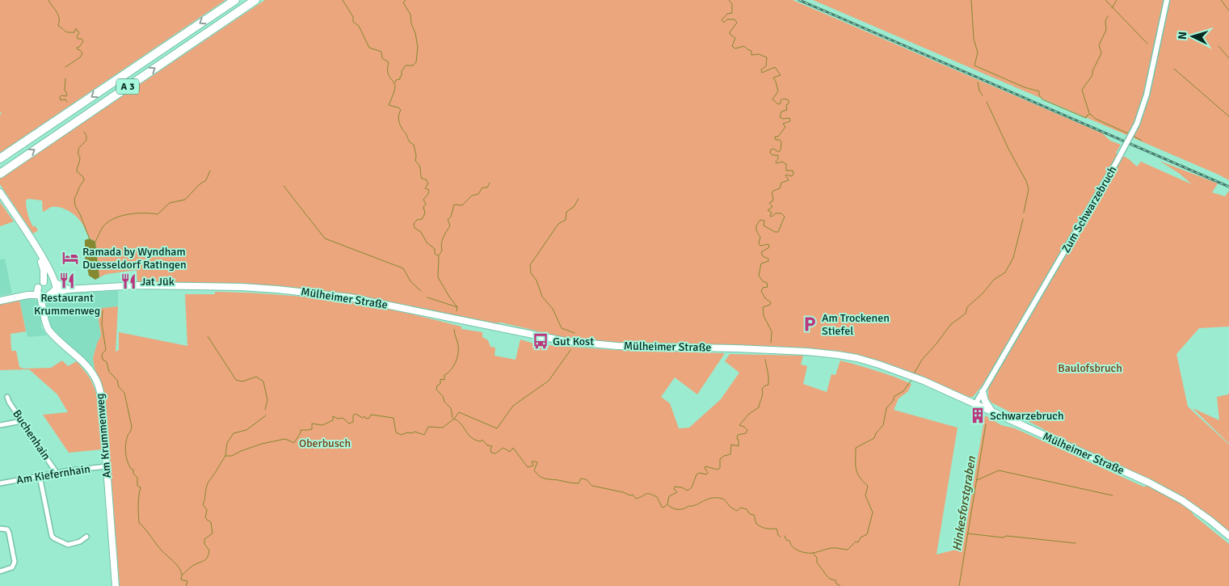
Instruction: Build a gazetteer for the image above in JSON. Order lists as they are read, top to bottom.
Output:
{
  "streets": {
    "highway": ["A 3"],
    "main road": ["Mülheimer Straße", "Am Krummenweg"],
    "street": ["Zum Schwarzebruch", "Buchenhain", "Am Kiefernhain"]
  },
  "crossings": [
    ["Zum Schwarzebruch", "Mülheimer Straße"],
    ["Mülheimer Straße", "Am Krummenweg"],
    ["Buchenhain", "Am Kiefernhain"],
    ["Am Krummenweg", "Am Kiefernhain"]
  ],
  "water": ["Hinkesforstgraben"],
  "parks": ["Baulofsbruch", "Oberbusch"],
  "places": {
    "hotel": ["Ramada by Wyndham Duesseldorf Ratingen"],
    "restaurant": ["Restaurant Krummenweg", "Jat Jük"],
    "parking": ["Am Trockenen Stiefel"],
    "bus stop": ["Gut Kost"],
    "building": ["Schwarzebruch"]
  },
  "north": "left"
}
